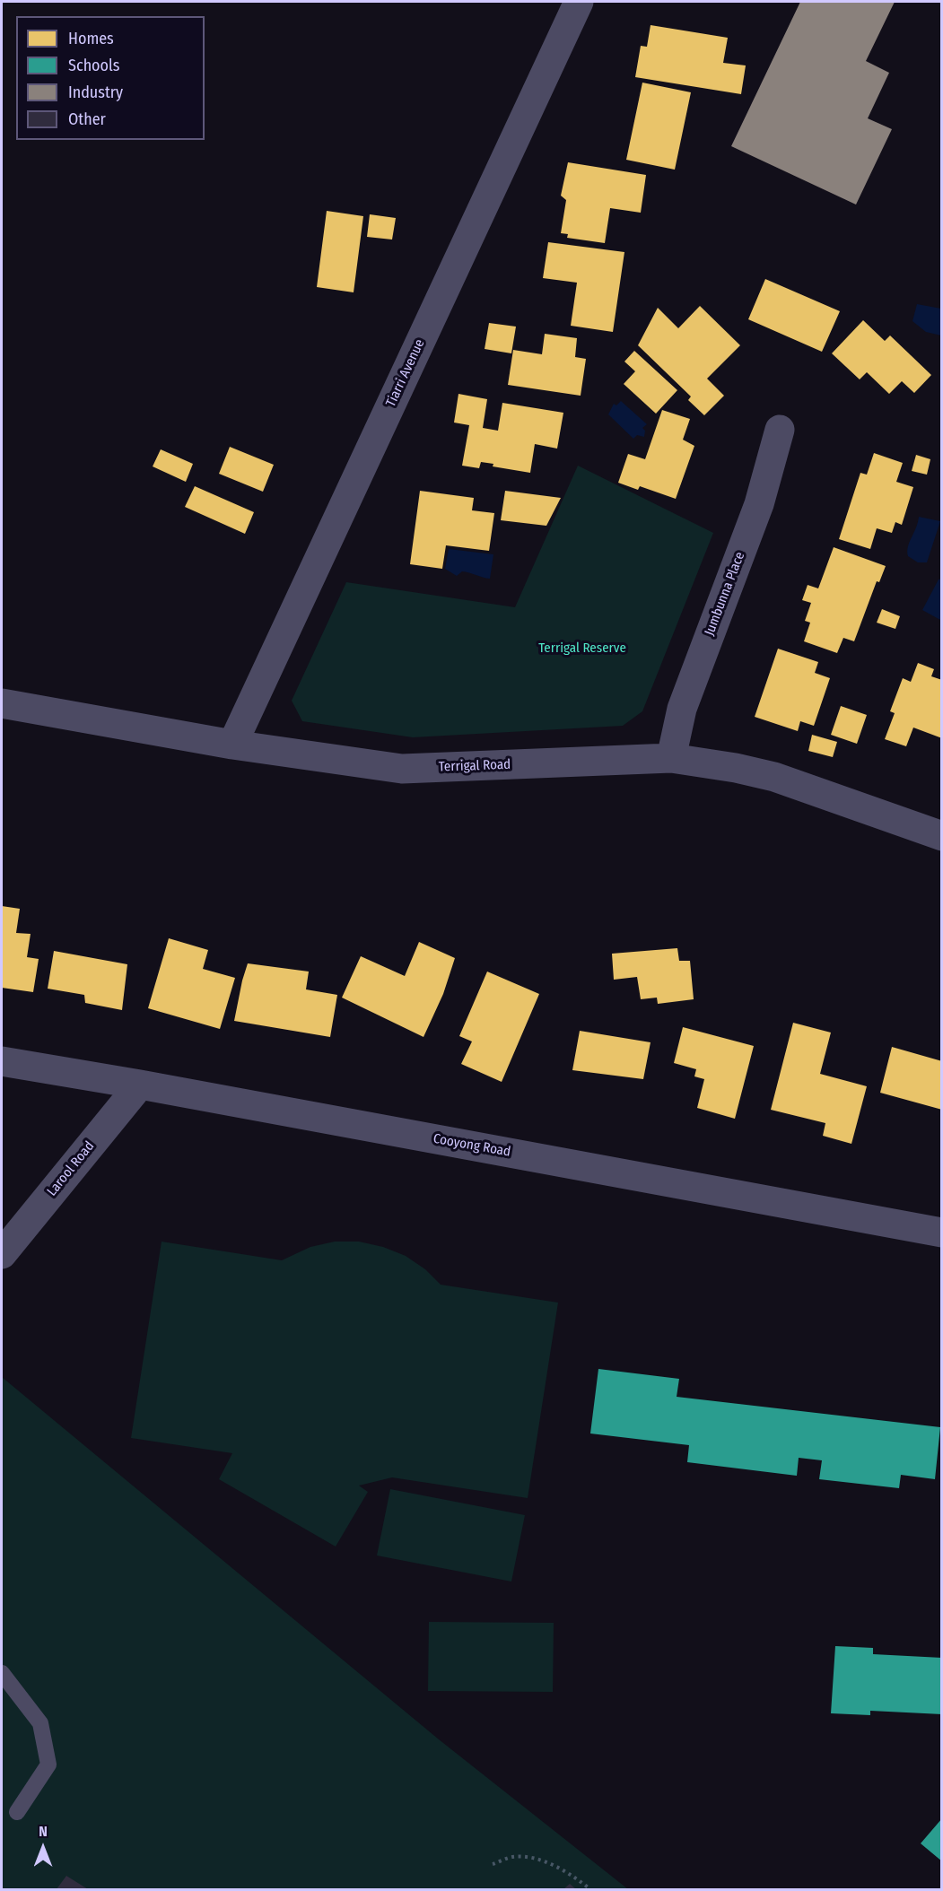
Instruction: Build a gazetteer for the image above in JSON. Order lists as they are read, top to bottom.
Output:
{
  "streets": {
    "street": [
      "Tiarri Avenue",
      "Jumbunna Place",
      "Terrigal Road",
      "Cooyong Road",
      "Larool Road"
    ]
  },
  "crossings": [
    ["Tiarri Avenue", "Terrigal Road"],
    ["Jumbunna Place", "Terrigal Road"],
    ["Cooyong Road", "Larool Road"]
  ],
  "parks": ["Terrigal Reserve"],
  "legend": [
    "Homes",
    "Schools",
    "Industry",
    "Other"
  ],
  "north": "top"
}
